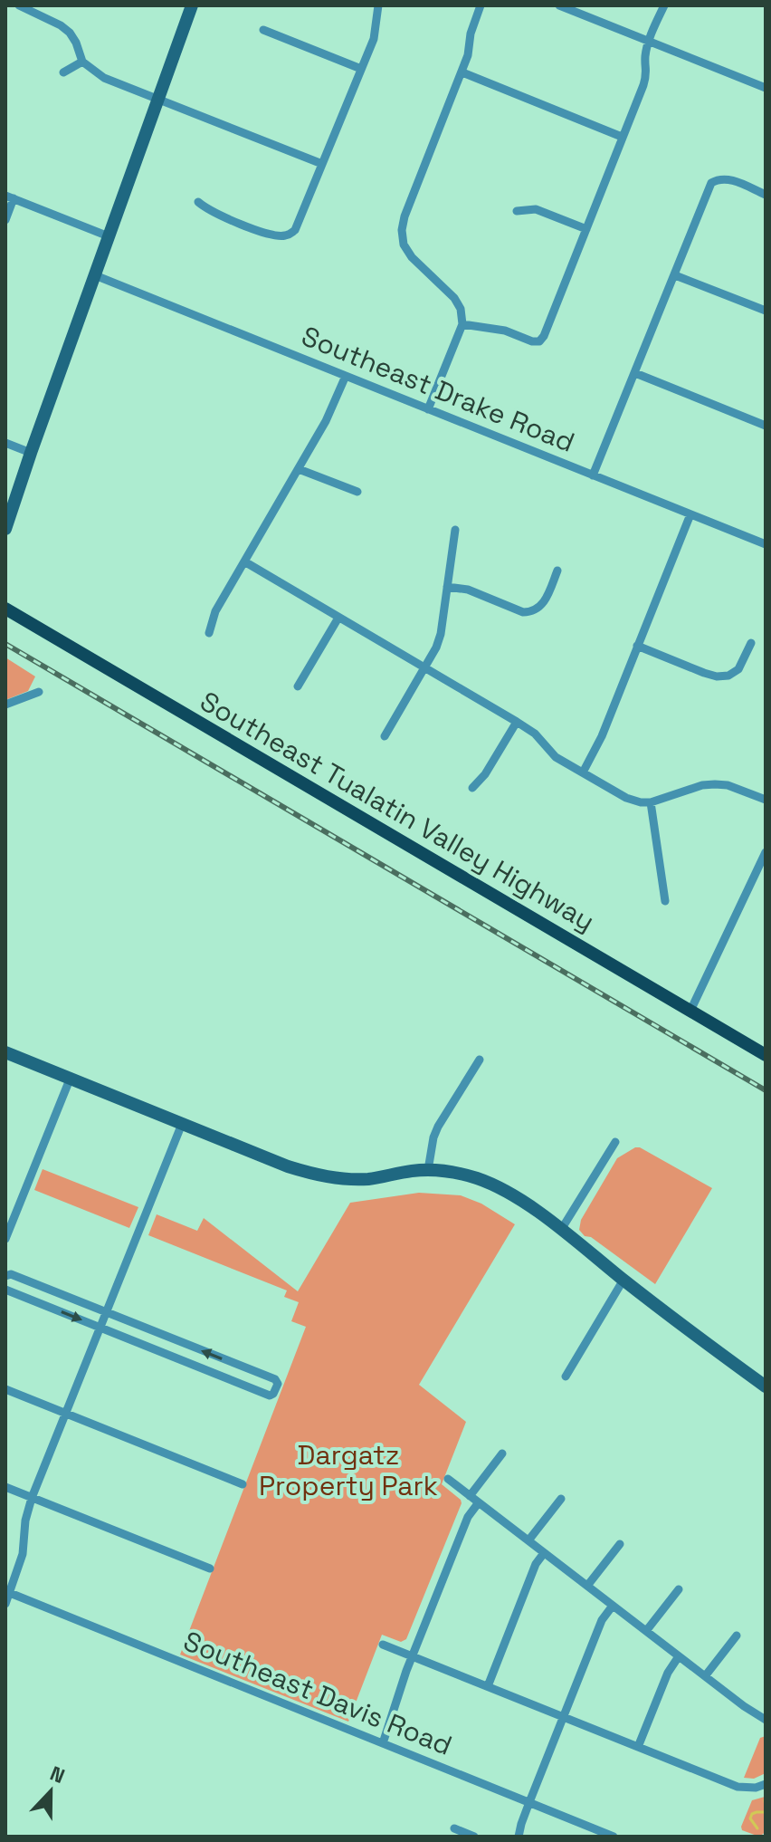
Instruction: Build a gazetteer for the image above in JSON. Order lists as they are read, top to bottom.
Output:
{
  "streets": {
    "main road": ["Southeast Tualatin Valley Highway"],
    "street": ["Southeast Drake Road", "Southeast Davis Road"]
  },
  "parks": ["Dargatz Property Park"],
  "north": "top"
}
